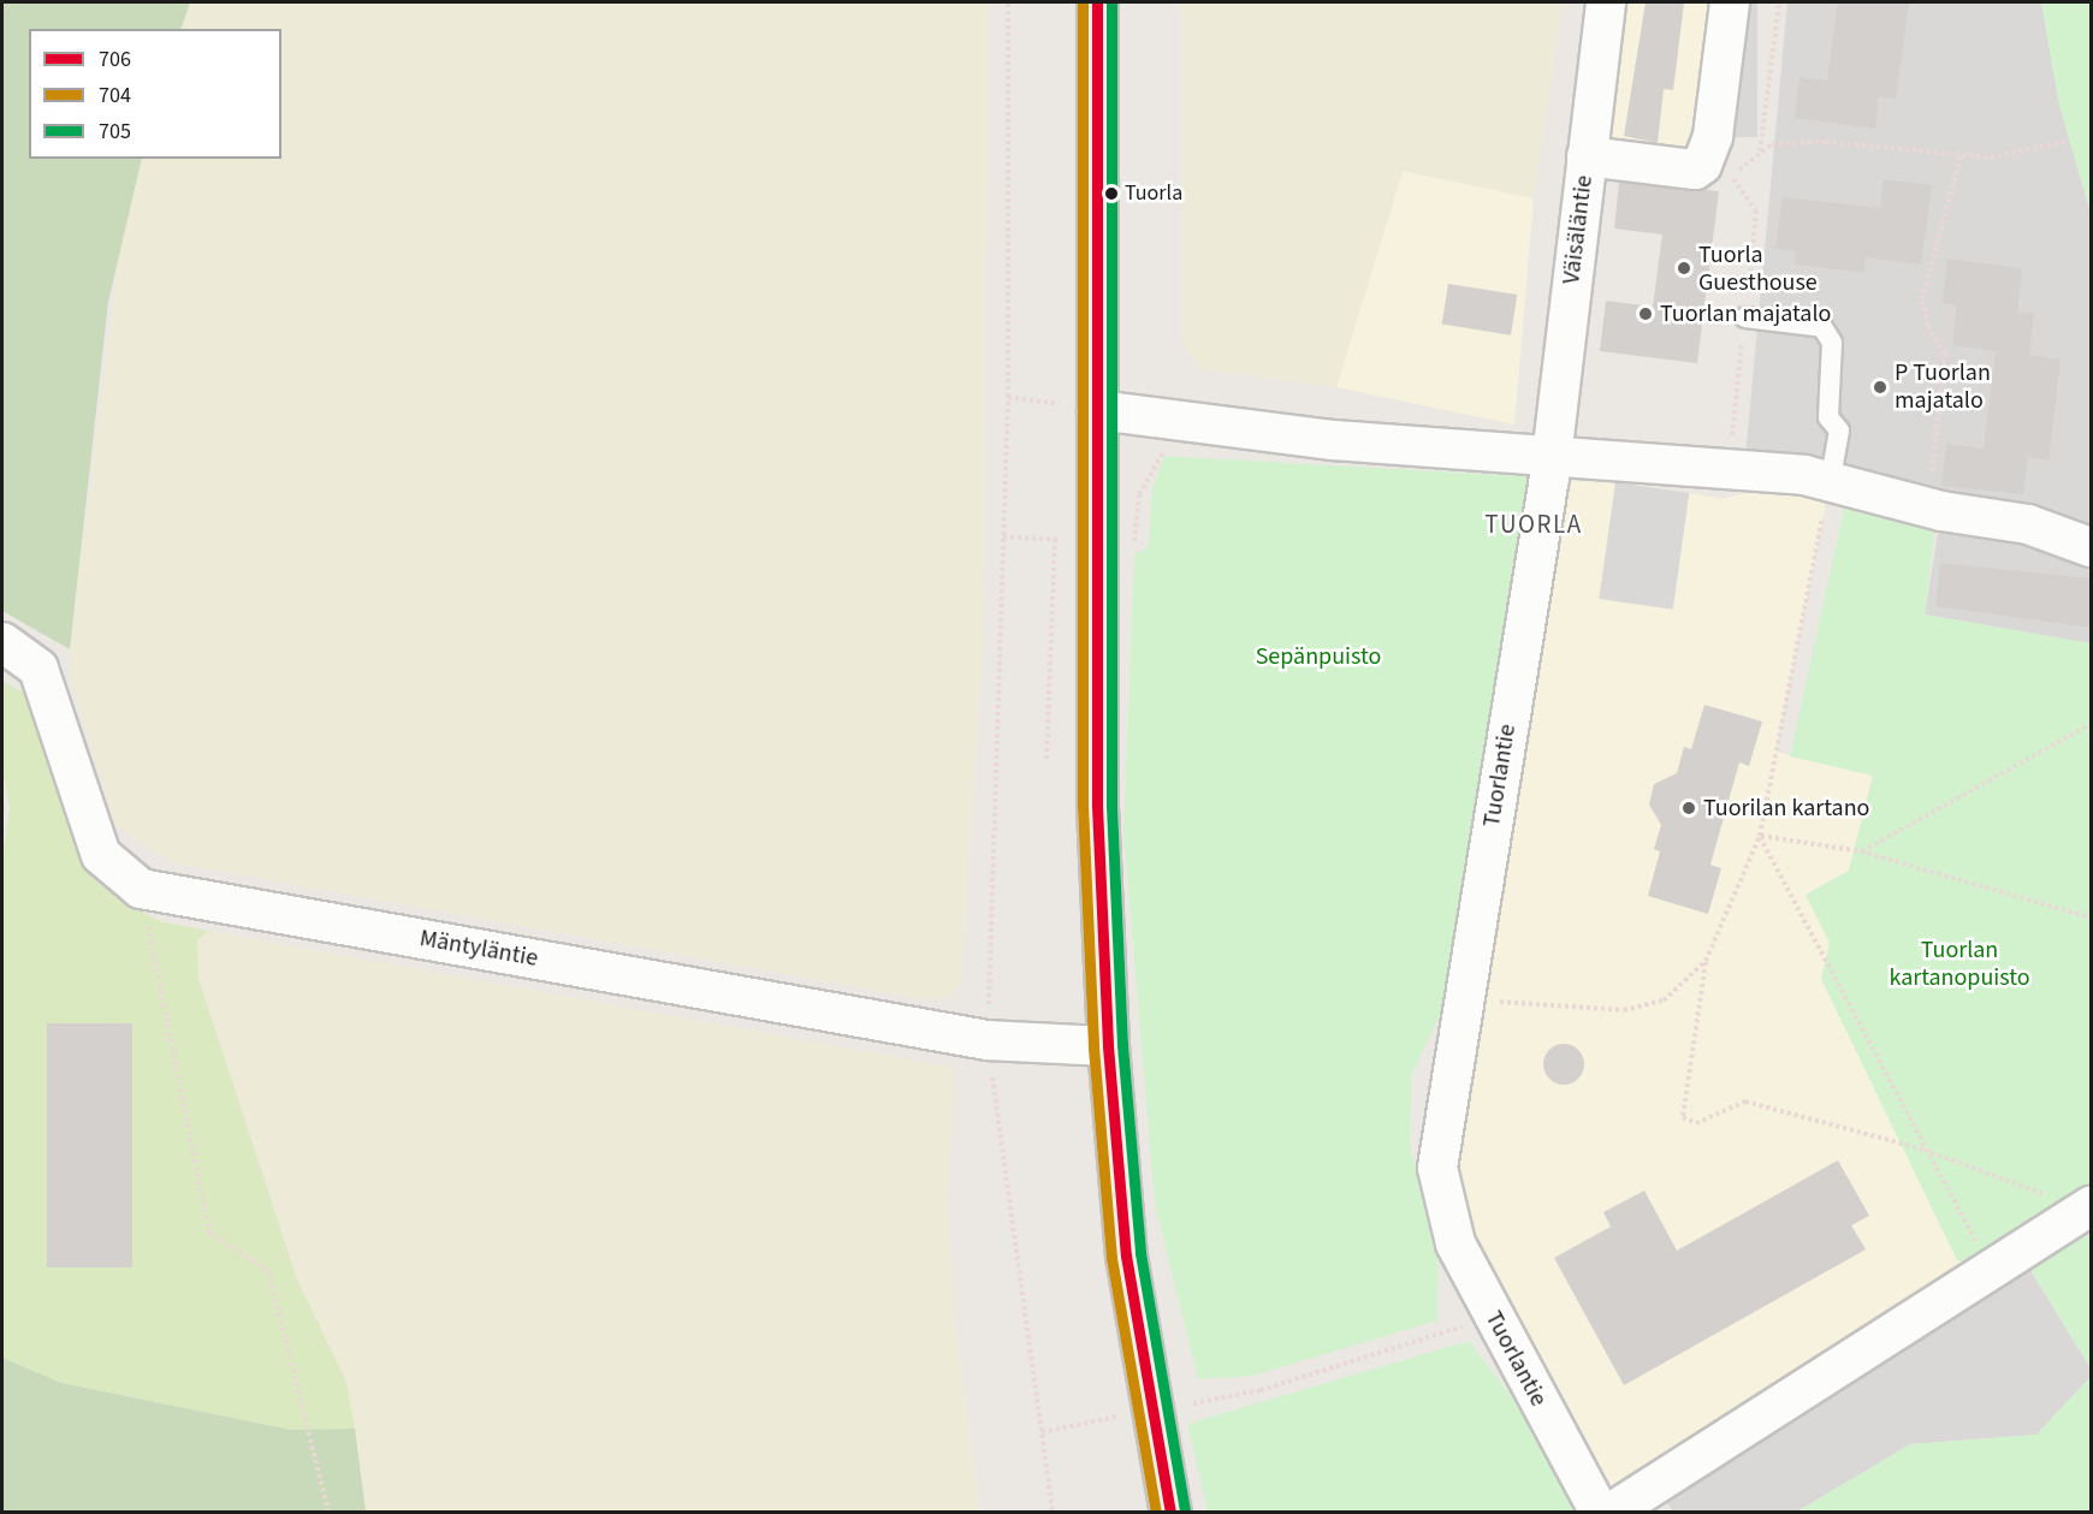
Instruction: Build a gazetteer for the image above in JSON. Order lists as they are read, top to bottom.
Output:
{
  "streets": {
    "street": ["Väisäläntie", "Tuorlantie", "Mäntyläntie"]
  },
  "crossings": [
    ["Väisäläntie", "Tuorlantie"]
  ],
  "districts": ["TUORLA"],
  "parks": ["Sepänpuisto", "Tuorlan kartanopuisto"],
  "places": [
    "Tuorla",
    "Tuorla Guesthouse",
    "Tuorlan majatalo",
    "P Tuorlan majatalo",
    "Tuorilan kartano"
  ],
  "lines": ["transit line 706", "transit line 704", "transit line 705"],
  "legend": ["706", "704", "705"]
}
